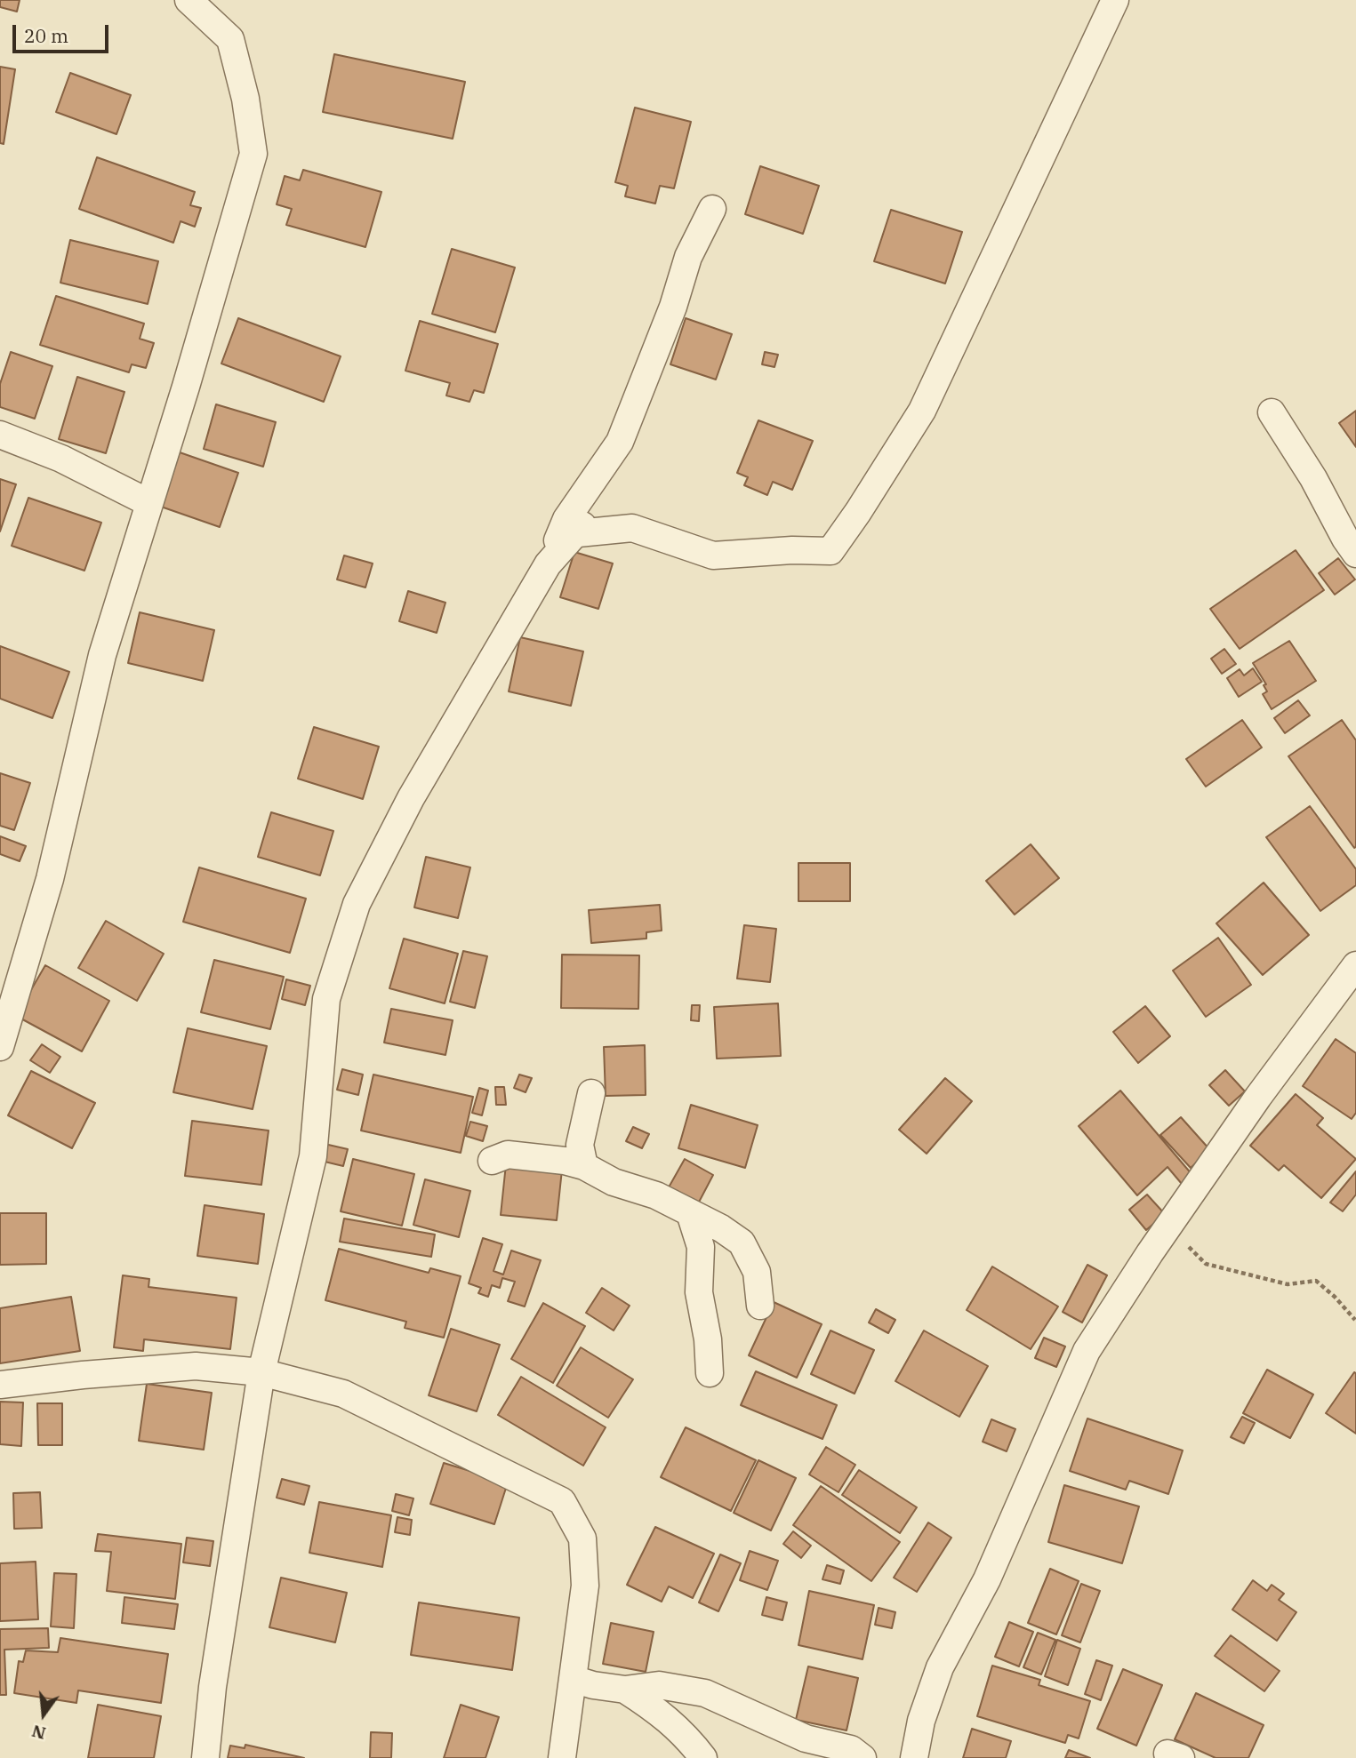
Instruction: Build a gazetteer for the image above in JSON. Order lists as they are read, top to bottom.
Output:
{
  "scale_bar": "20 m",
  "north": "bottom"
}
